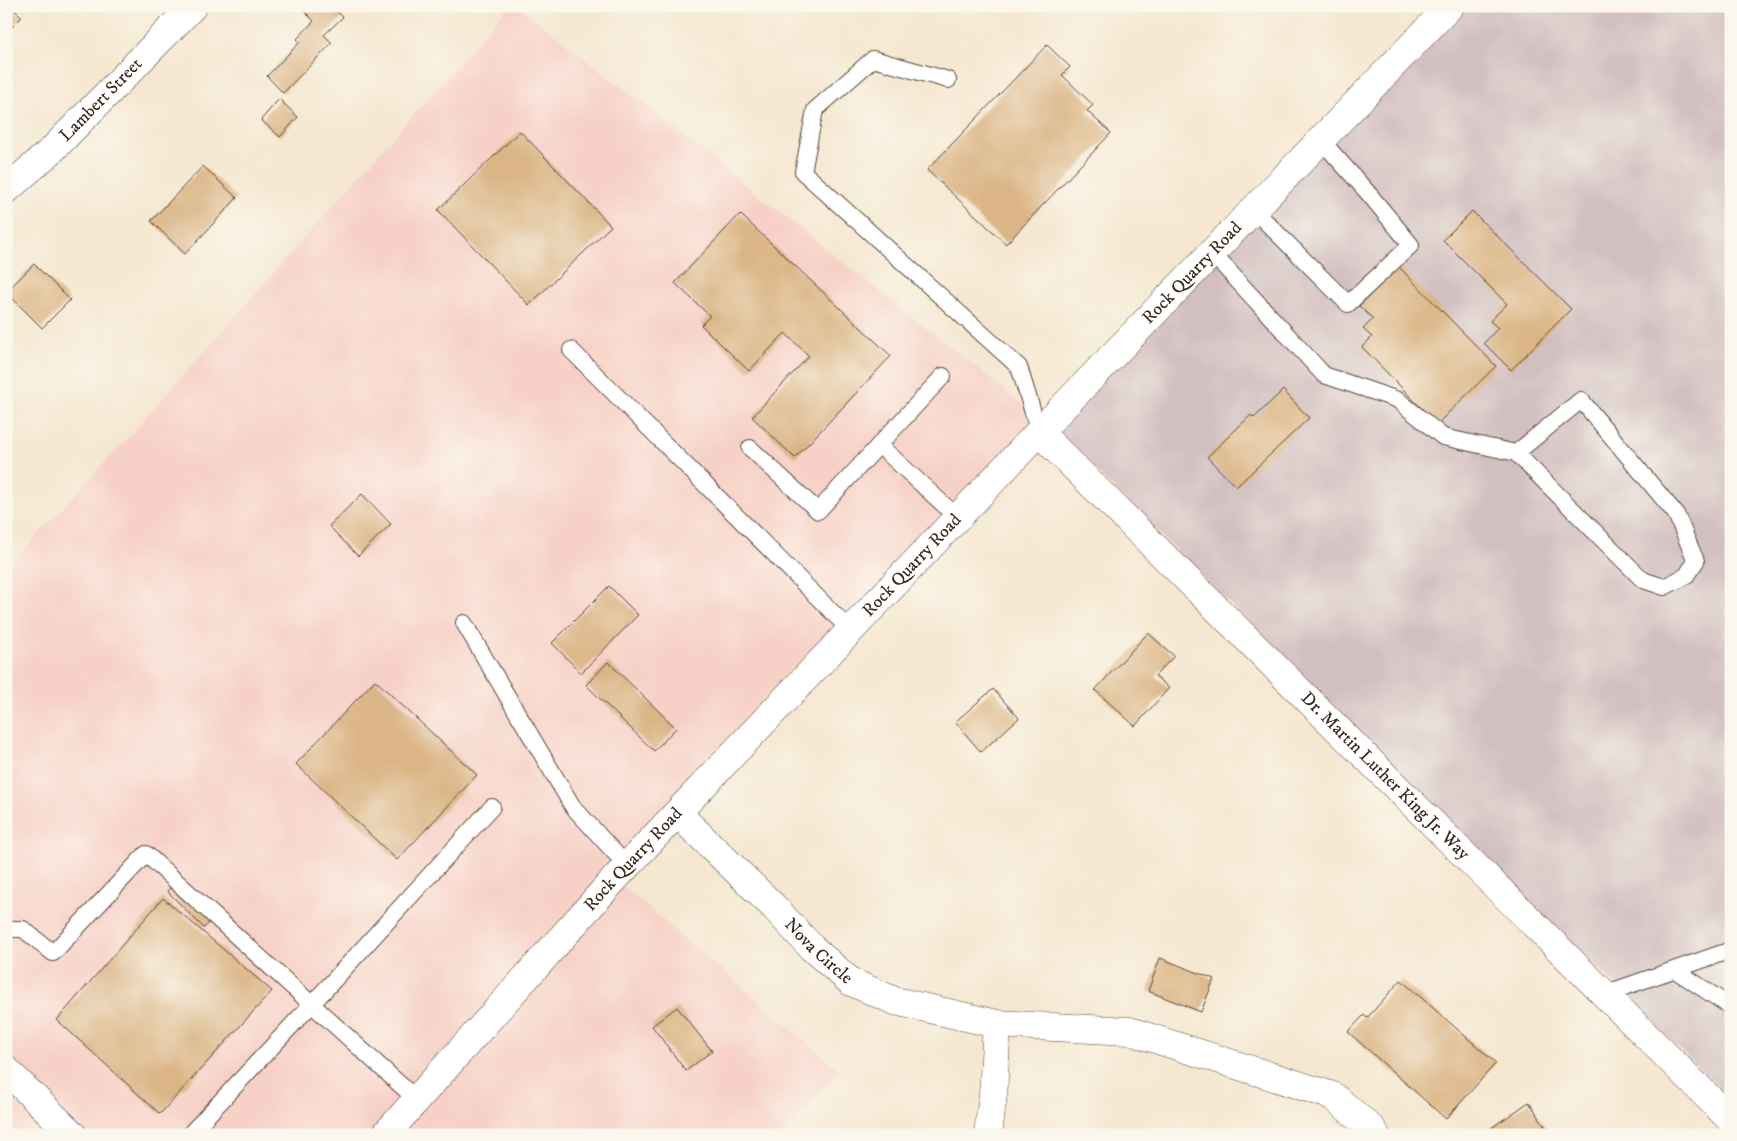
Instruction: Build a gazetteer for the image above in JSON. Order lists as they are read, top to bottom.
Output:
{
  "streets": {
    "street": [
      "Lambert Street",
      "Rock Quarry Road",
      "Dr. Martin Luther King Jr. Way",
      "Nova Circle"
    ]
  },
  "crossings": [
    ["Rock Quarry Road", "Dr. Martin Luther King Jr. Way"],
    ["Rock Quarry Road", "Nova Circle"]
  ]
}
